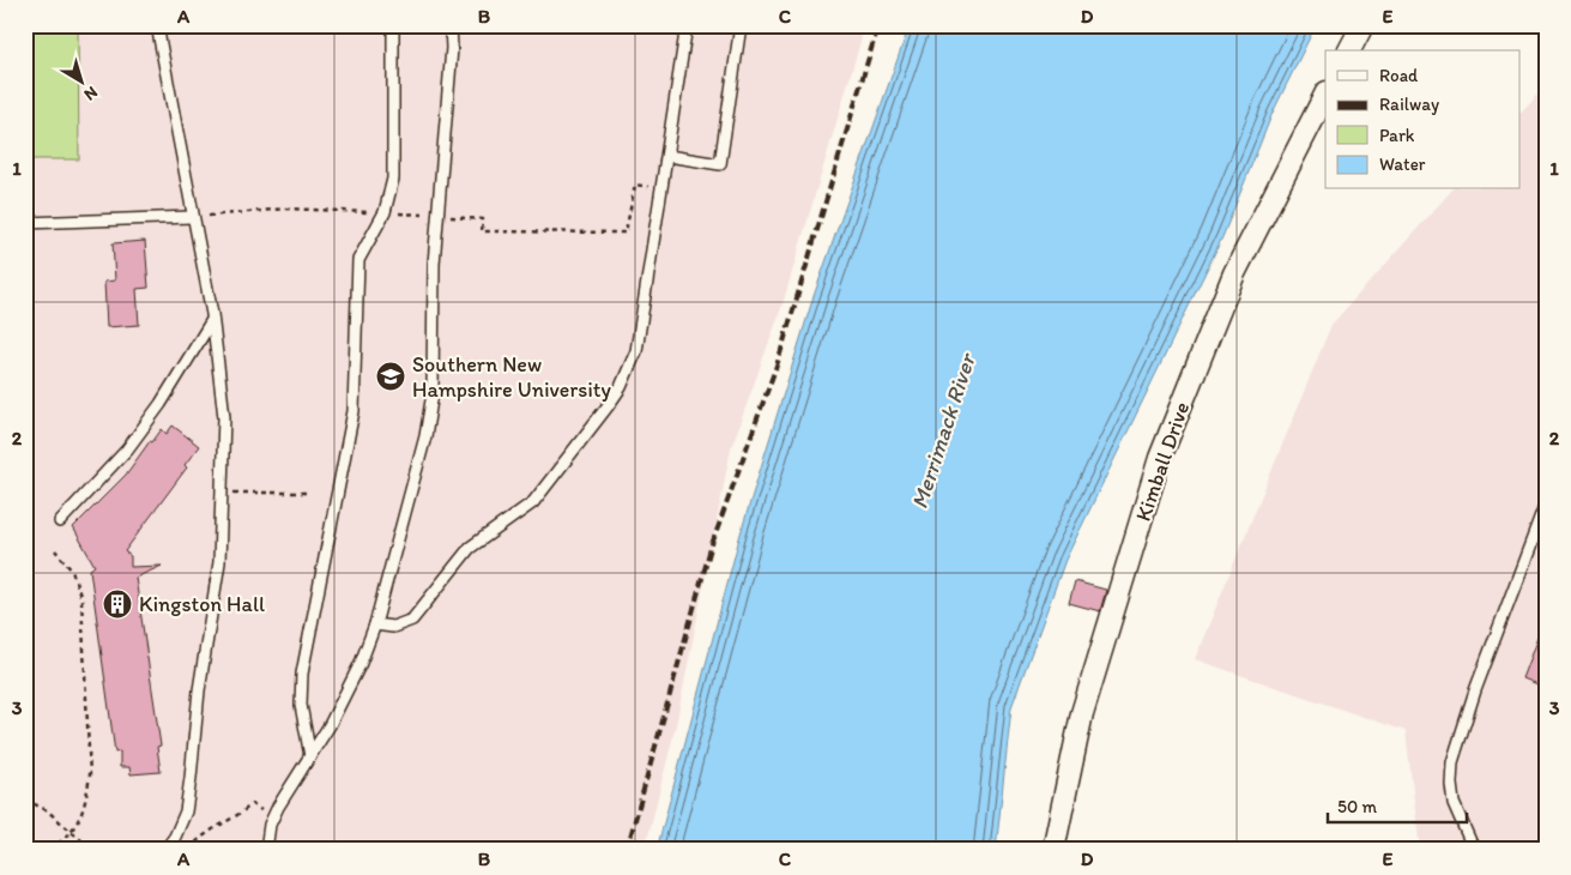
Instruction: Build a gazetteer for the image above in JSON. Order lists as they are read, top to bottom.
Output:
{
  "streets": {
    "street": ["Kimball Drive"]
  },
  "water": ["Merrimack River"],
  "places": {
    "school or university": ["Southern New Hampshire University"],
    "building": ["Kingston Hall"]
  },
  "legend": [
    "Road",
    "Railway",
    "Park",
    "Water"
  ],
  "scale_bar": "50 m",
  "north": "bottom right",
  "grid": {
    "columns": [
      "A",
      "B",
      "C",
      "D",
      "E"
    ],
    "rows": ["1", "2", "3"]
  }
}
